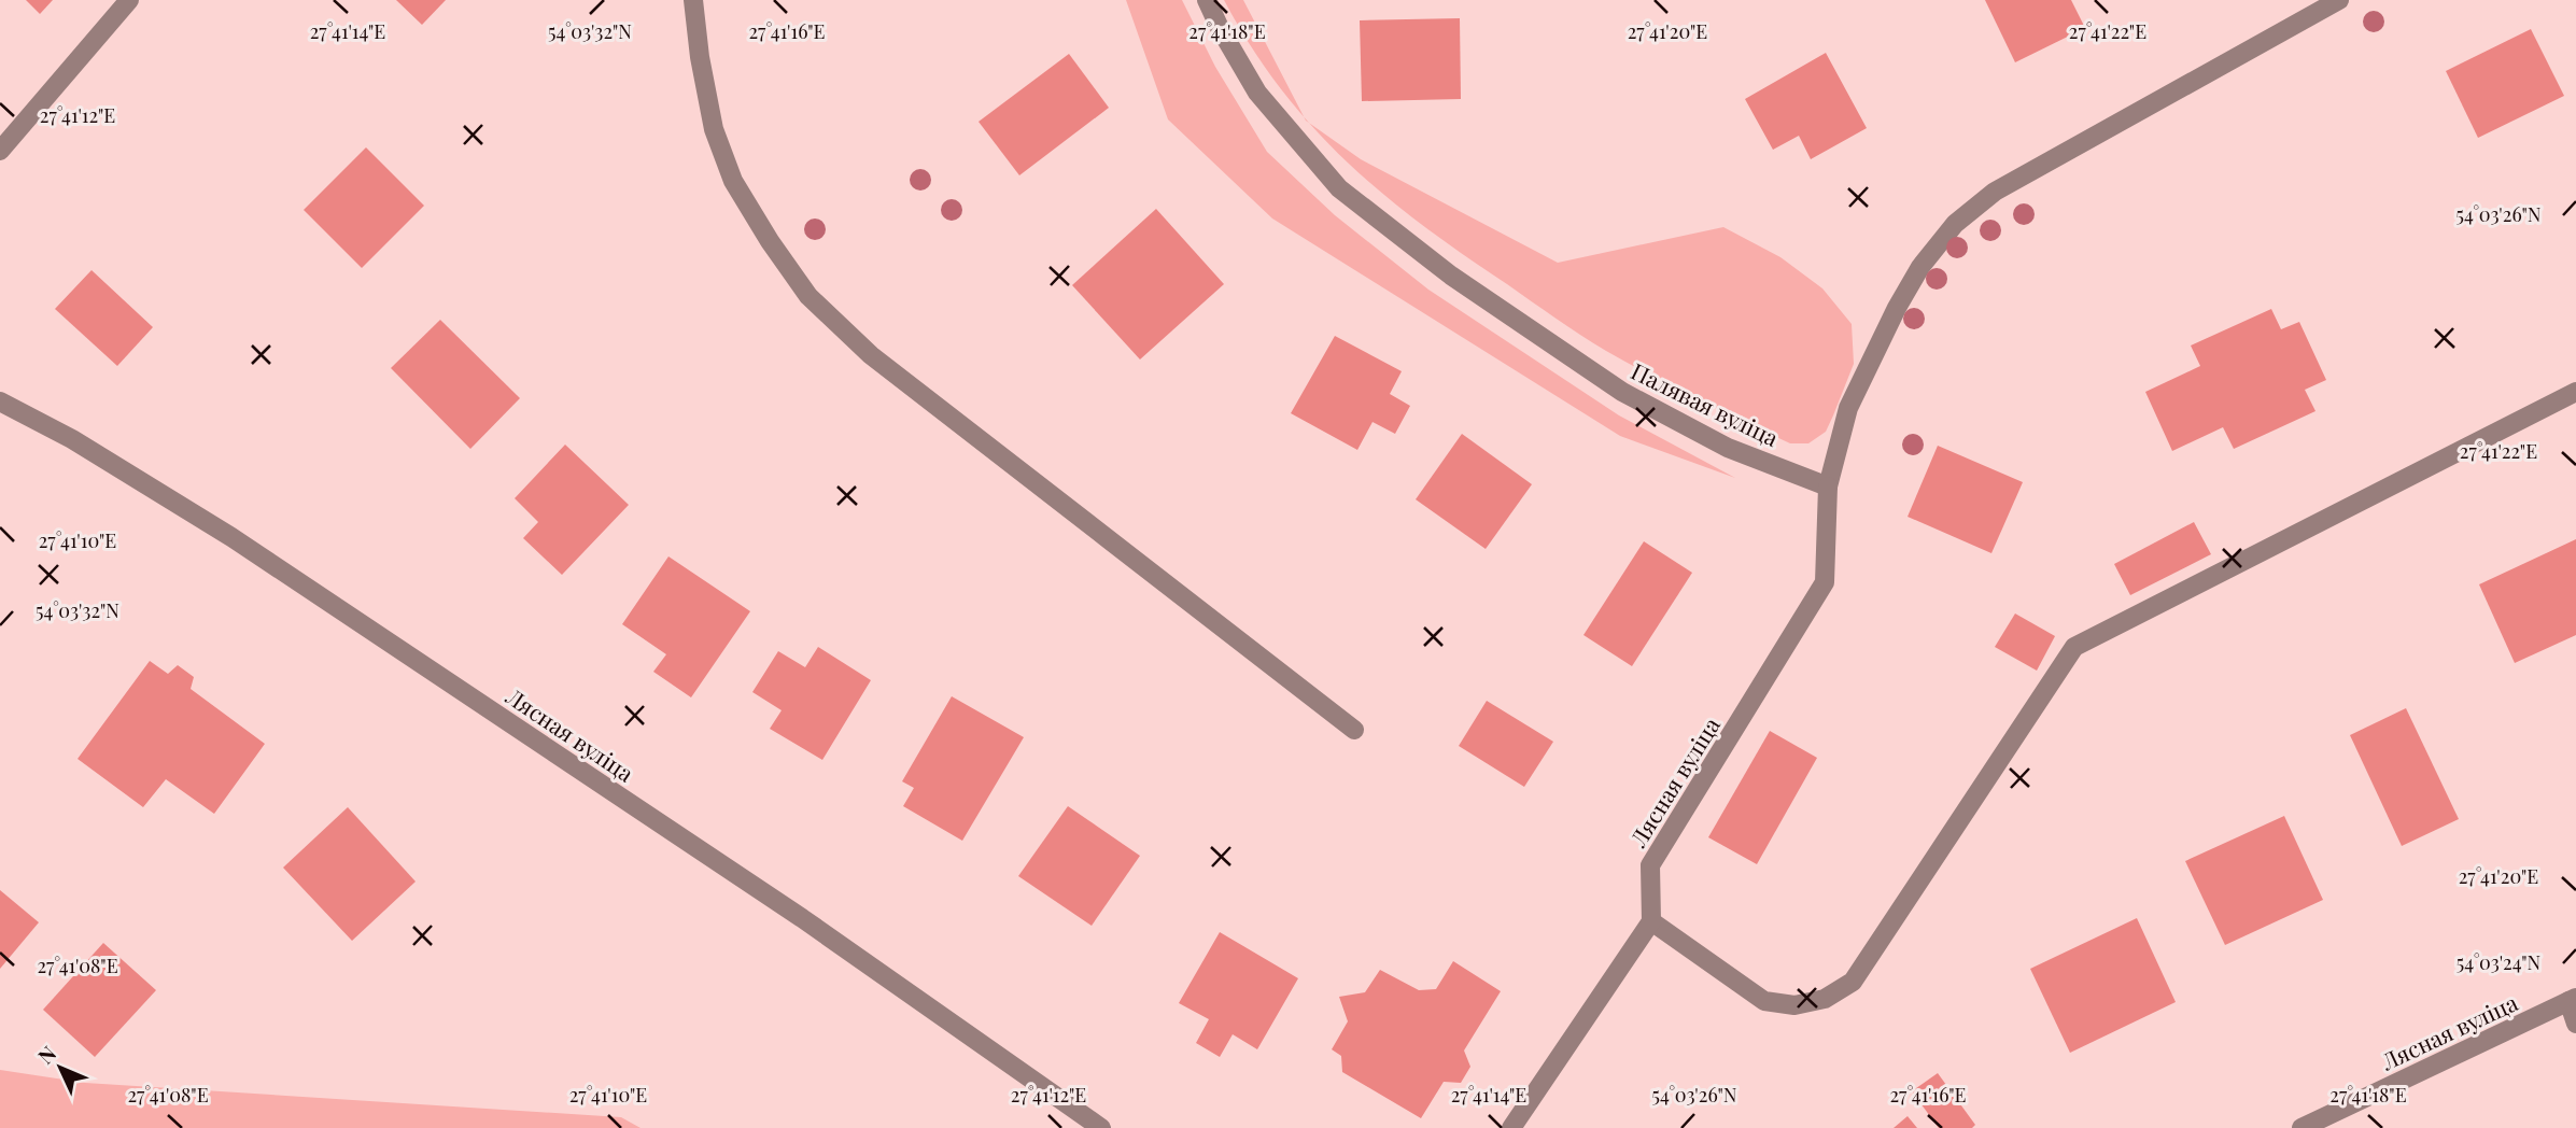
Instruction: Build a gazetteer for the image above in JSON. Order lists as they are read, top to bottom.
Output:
{
  "streets": {
    "street": ["Палявая вуліца", "Лясная вуліца"]
  },
  "crossings": [
    ["Палявая вуліца", "Лясная вуліца"]
  ],
  "north": "top left",
  "coordinates": [
    "27°41'14\"E",
    "27°41'16\"E",
    "27°41'18\"E",
    "27°41'20\"E",
    "27°41'22\"E",
    "54°03'32\"N",
    "27°41'12\"E",
    "54°03'26\"N",
    "27°41'10\"E",
    "54°03'24\"N",
    "27°41'08\"E"
  ]
}
